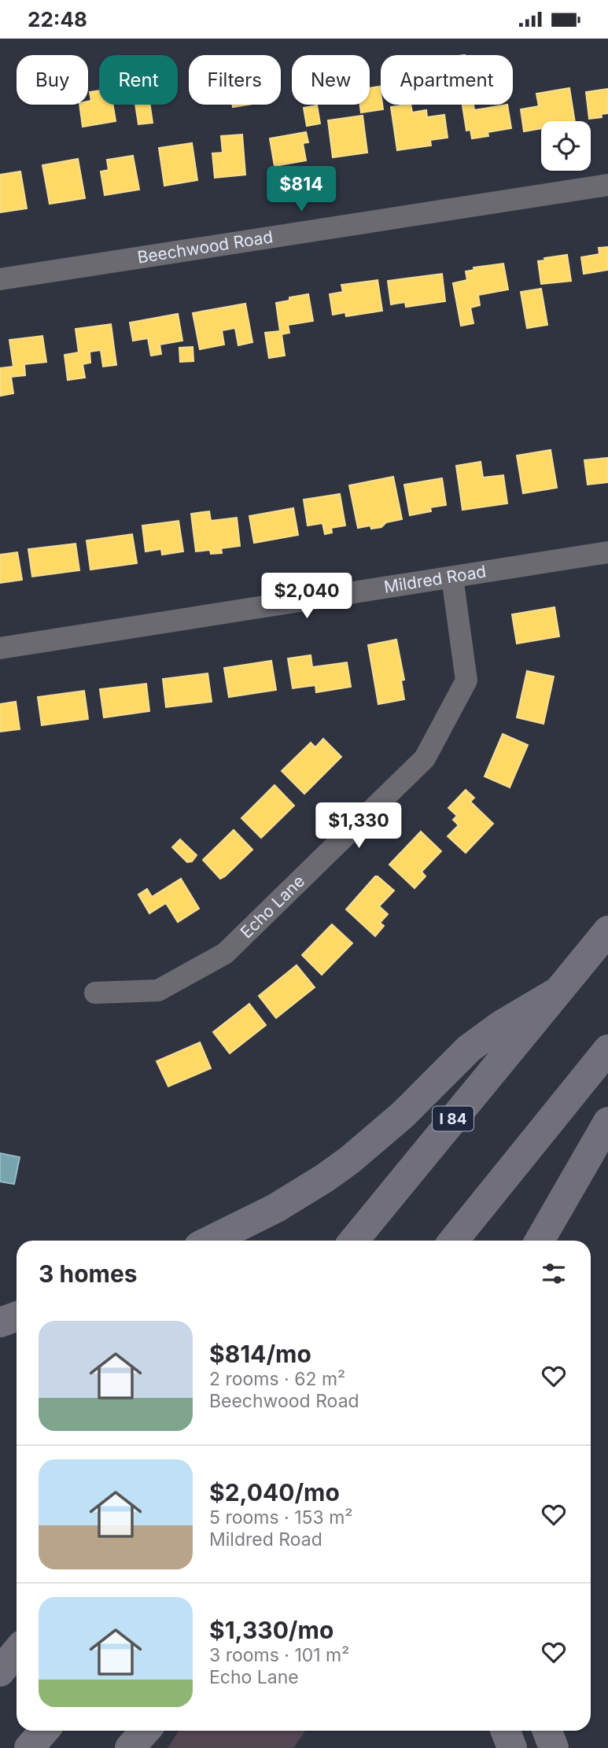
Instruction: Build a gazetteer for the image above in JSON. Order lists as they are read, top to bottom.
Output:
{
  "streets": {
    "highway": ["I 84"],
    "street": ["Beechwood Road", "Mildred Road", "Echo Lane"]
  },
  "crossings": [
    ["Mildred Road", "Echo Lane"]
  ],
  "page": {
    "status": "22:48",
    "chip": [
      "Buy",
      "Rent",
      "Filters",
      "New",
      "Apartment"
    ],
    "price": ["$814", "$2,040", "$1,330"],
    "heading": "3 homes",
    "list": [
      {
        "name": "$814/mo",
        "note": "2 rooms · 62 m² · Beechwood Road"
      },
      {
        "name": "$2,040/mo",
        "note": "5 rooms · 153 m² · Mildred Road"
      },
      {
        "name": "$1,330/mo",
        "note": "3 rooms · 101 m² · Echo Lane"
      }
    ]
  }
}
